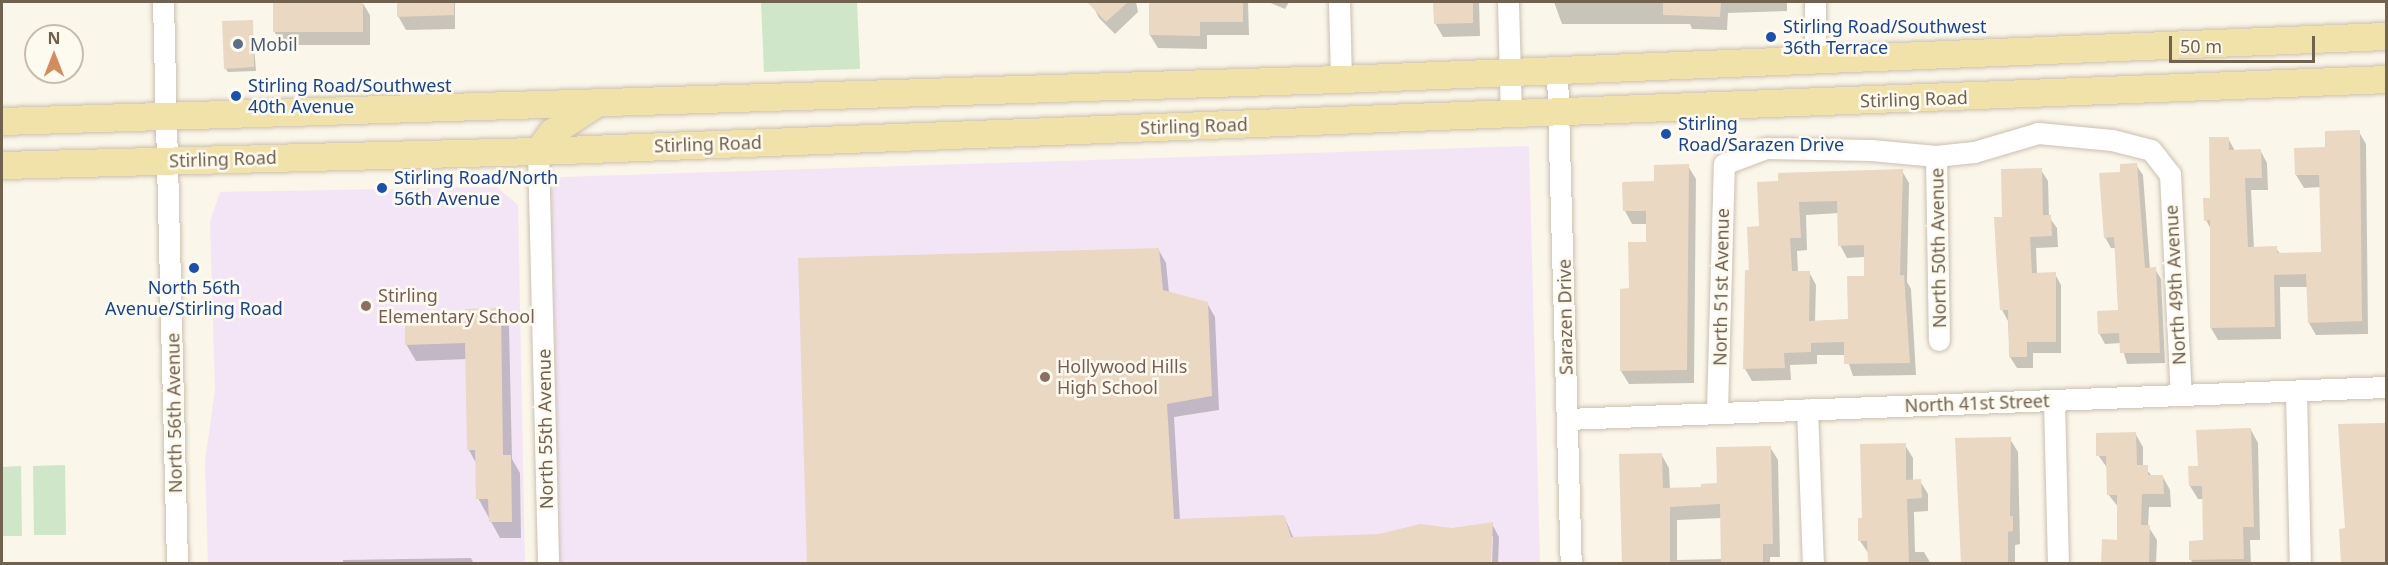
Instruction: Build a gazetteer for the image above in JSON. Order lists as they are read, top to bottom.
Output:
{
  "streets": {
    "main road": ["Stirling Road"],
    "street": [
      "North 50th Avenue",
      "North 49th Avenue",
      "North 51st Avenue",
      "Sarazen Drive",
      "North 41st Street",
      "North 56th Avenue",
      "North 55th Avenue"
    ]
  },
  "crossings": [
    ["Stirling Road", "Sarazen Drive"],
    ["Stirling Road", "North 56th Avenue"],
    ["Stirling Road", "North 55th Avenue"],
    ["North 50th Avenue", "North 49th Avenue"],
    ["North 50th Avenue", "North 51st Avenue"],
    ["North 49th Avenue", "North 51st Avenue"],
    ["North 49th Avenue", "North 41st Street"],
    ["North 51st Avenue", "North 41st Street"],
    ["Sarazen Drive", "North 41st Street"]
  ],
  "places": [
    "Stirling Road/Southwest 36th Terrace",
    "Mobil",
    "Stirling Road/Southwest 40th Avenue",
    "Stirling Road/Sarazen Drive",
    "Stirling Road/North 56th Avenue",
    "North 56th Avenue/Stirling Road",
    "Stirling Elementary School",
    "Hollywood Hills High School"
  ],
  "scale_bar": "50 m",
  "north": "top"
}
